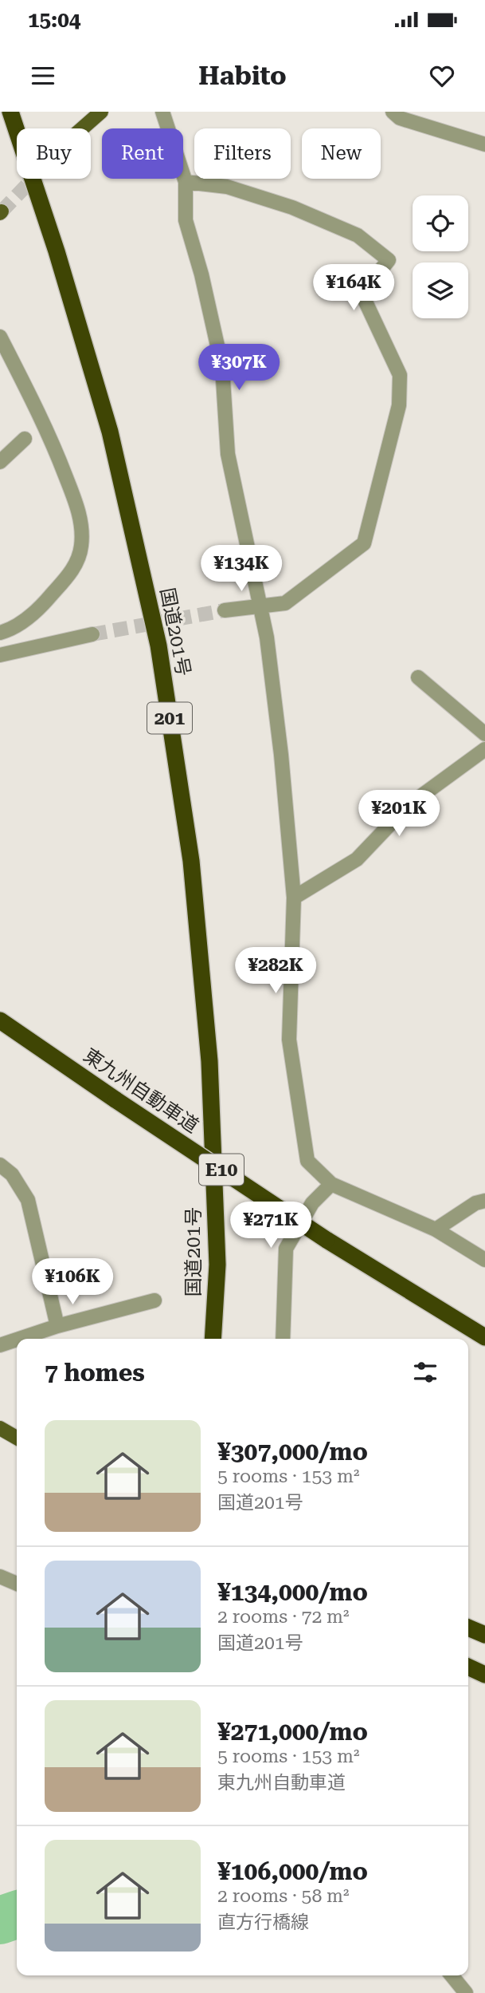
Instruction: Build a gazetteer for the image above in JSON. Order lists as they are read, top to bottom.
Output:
{
  "streets": {
    "highway": [
      "国道201号",
      "201",
      "東九州自動車道",
      "E10"
    ]
  },
  "page": {
    "status": "15:04",
    "header": "Habito",
    "chip": [
      "Buy",
      "Rent",
      "Filters",
      "New"
    ],
    "price": [
      "¥164K",
      "¥307K",
      "¥134K",
      "¥201K",
      "¥282K",
      "¥271K",
      "¥106K"
    ],
    "heading": "7 homes",
    "list": [
      {
        "name": "¥307,000/mo",
        "note": "5 rooms · 153 m² · 国道201号"
      },
      {
        "name": "¥134,000/mo",
        "note": "2 rooms · 72 m² · 国道201号"
      },
      {
        "name": "¥271,000/mo",
        "note": "5 rooms · 153 m² · 東九州自動車道"
      },
      {
        "name": "¥106,000/mo",
        "note": "2 rooms · 58 m² · 直方行橋線"
      }
    ]
  }
}
